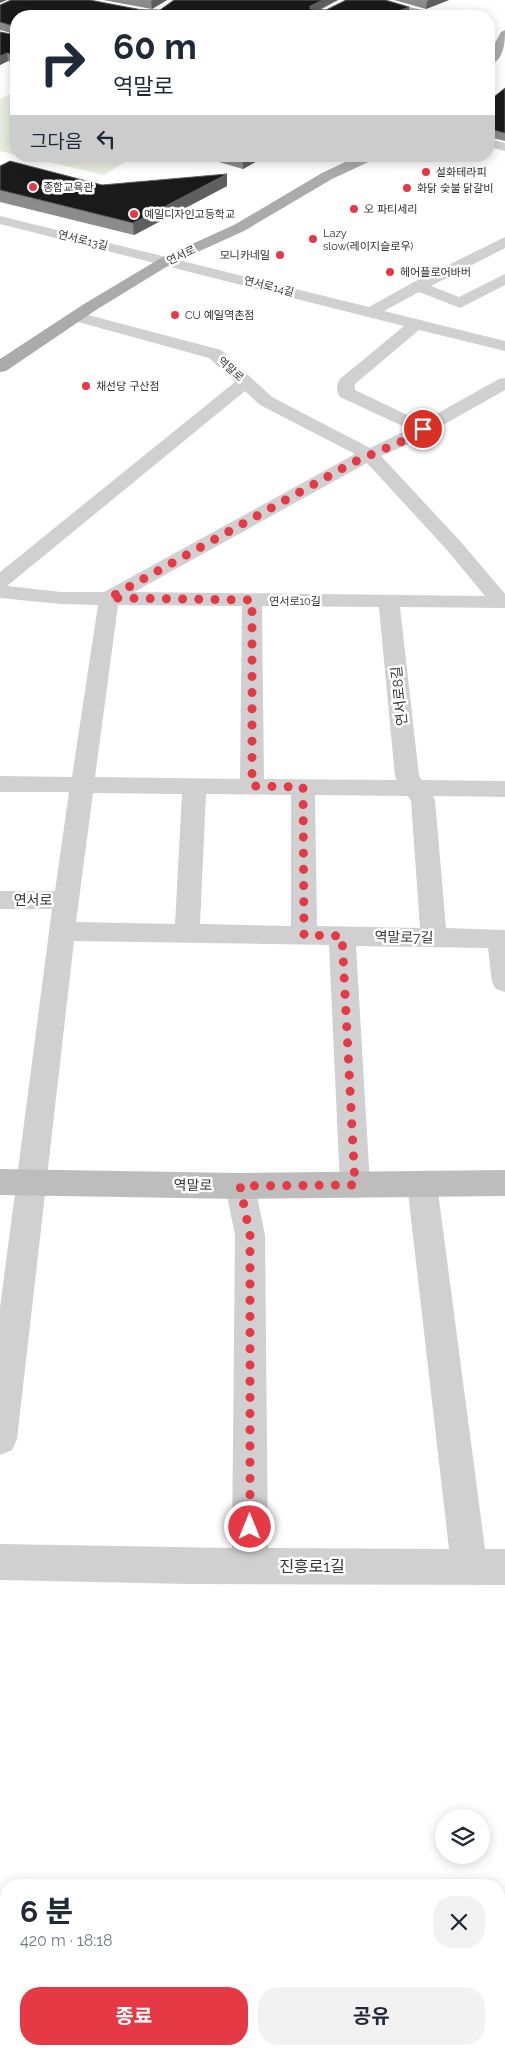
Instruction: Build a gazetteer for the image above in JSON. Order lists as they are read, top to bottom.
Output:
{
  "streets": {
    "main road": ["연서로"],
    "street": [
      "연서로13길",
      "연서로14길",
      "역말로",
      "연서로10길",
      "연서로8길",
      "역말로7길",
      "진흥로1길"
    ]
  },
  "crossings": [
    ["연서로13길", "연서로"],
    ["연서로13길", "연서로14길"],
    ["연서로", "연서로14길"],
    ["연서로", "역말로"],
    ["역말로", "연서로10길"],
    ["연서로10길", "연서로8길"],
    ["연서로8길", "역말로7길"]
  ],
  "places": [
    "설화테라피",
    "종합교육관",
    "화닭 숯불 닭갈비",
    "오 파티세리",
    "예일디자인고등학교",
    "Lazy slow(레이지슬로우)",
    "모니카네일",
    "헤어플로어바버",
    "CU 예일역촌점",
    "채선당 구산점"
  ],
  "page": {
    "turn": ["60 m", "역말로"],
    "then": "그다음",
    "heading": ["6 분", "420 m · 18:18"],
    "buttons": ["종료", "공유"]
  }
}
